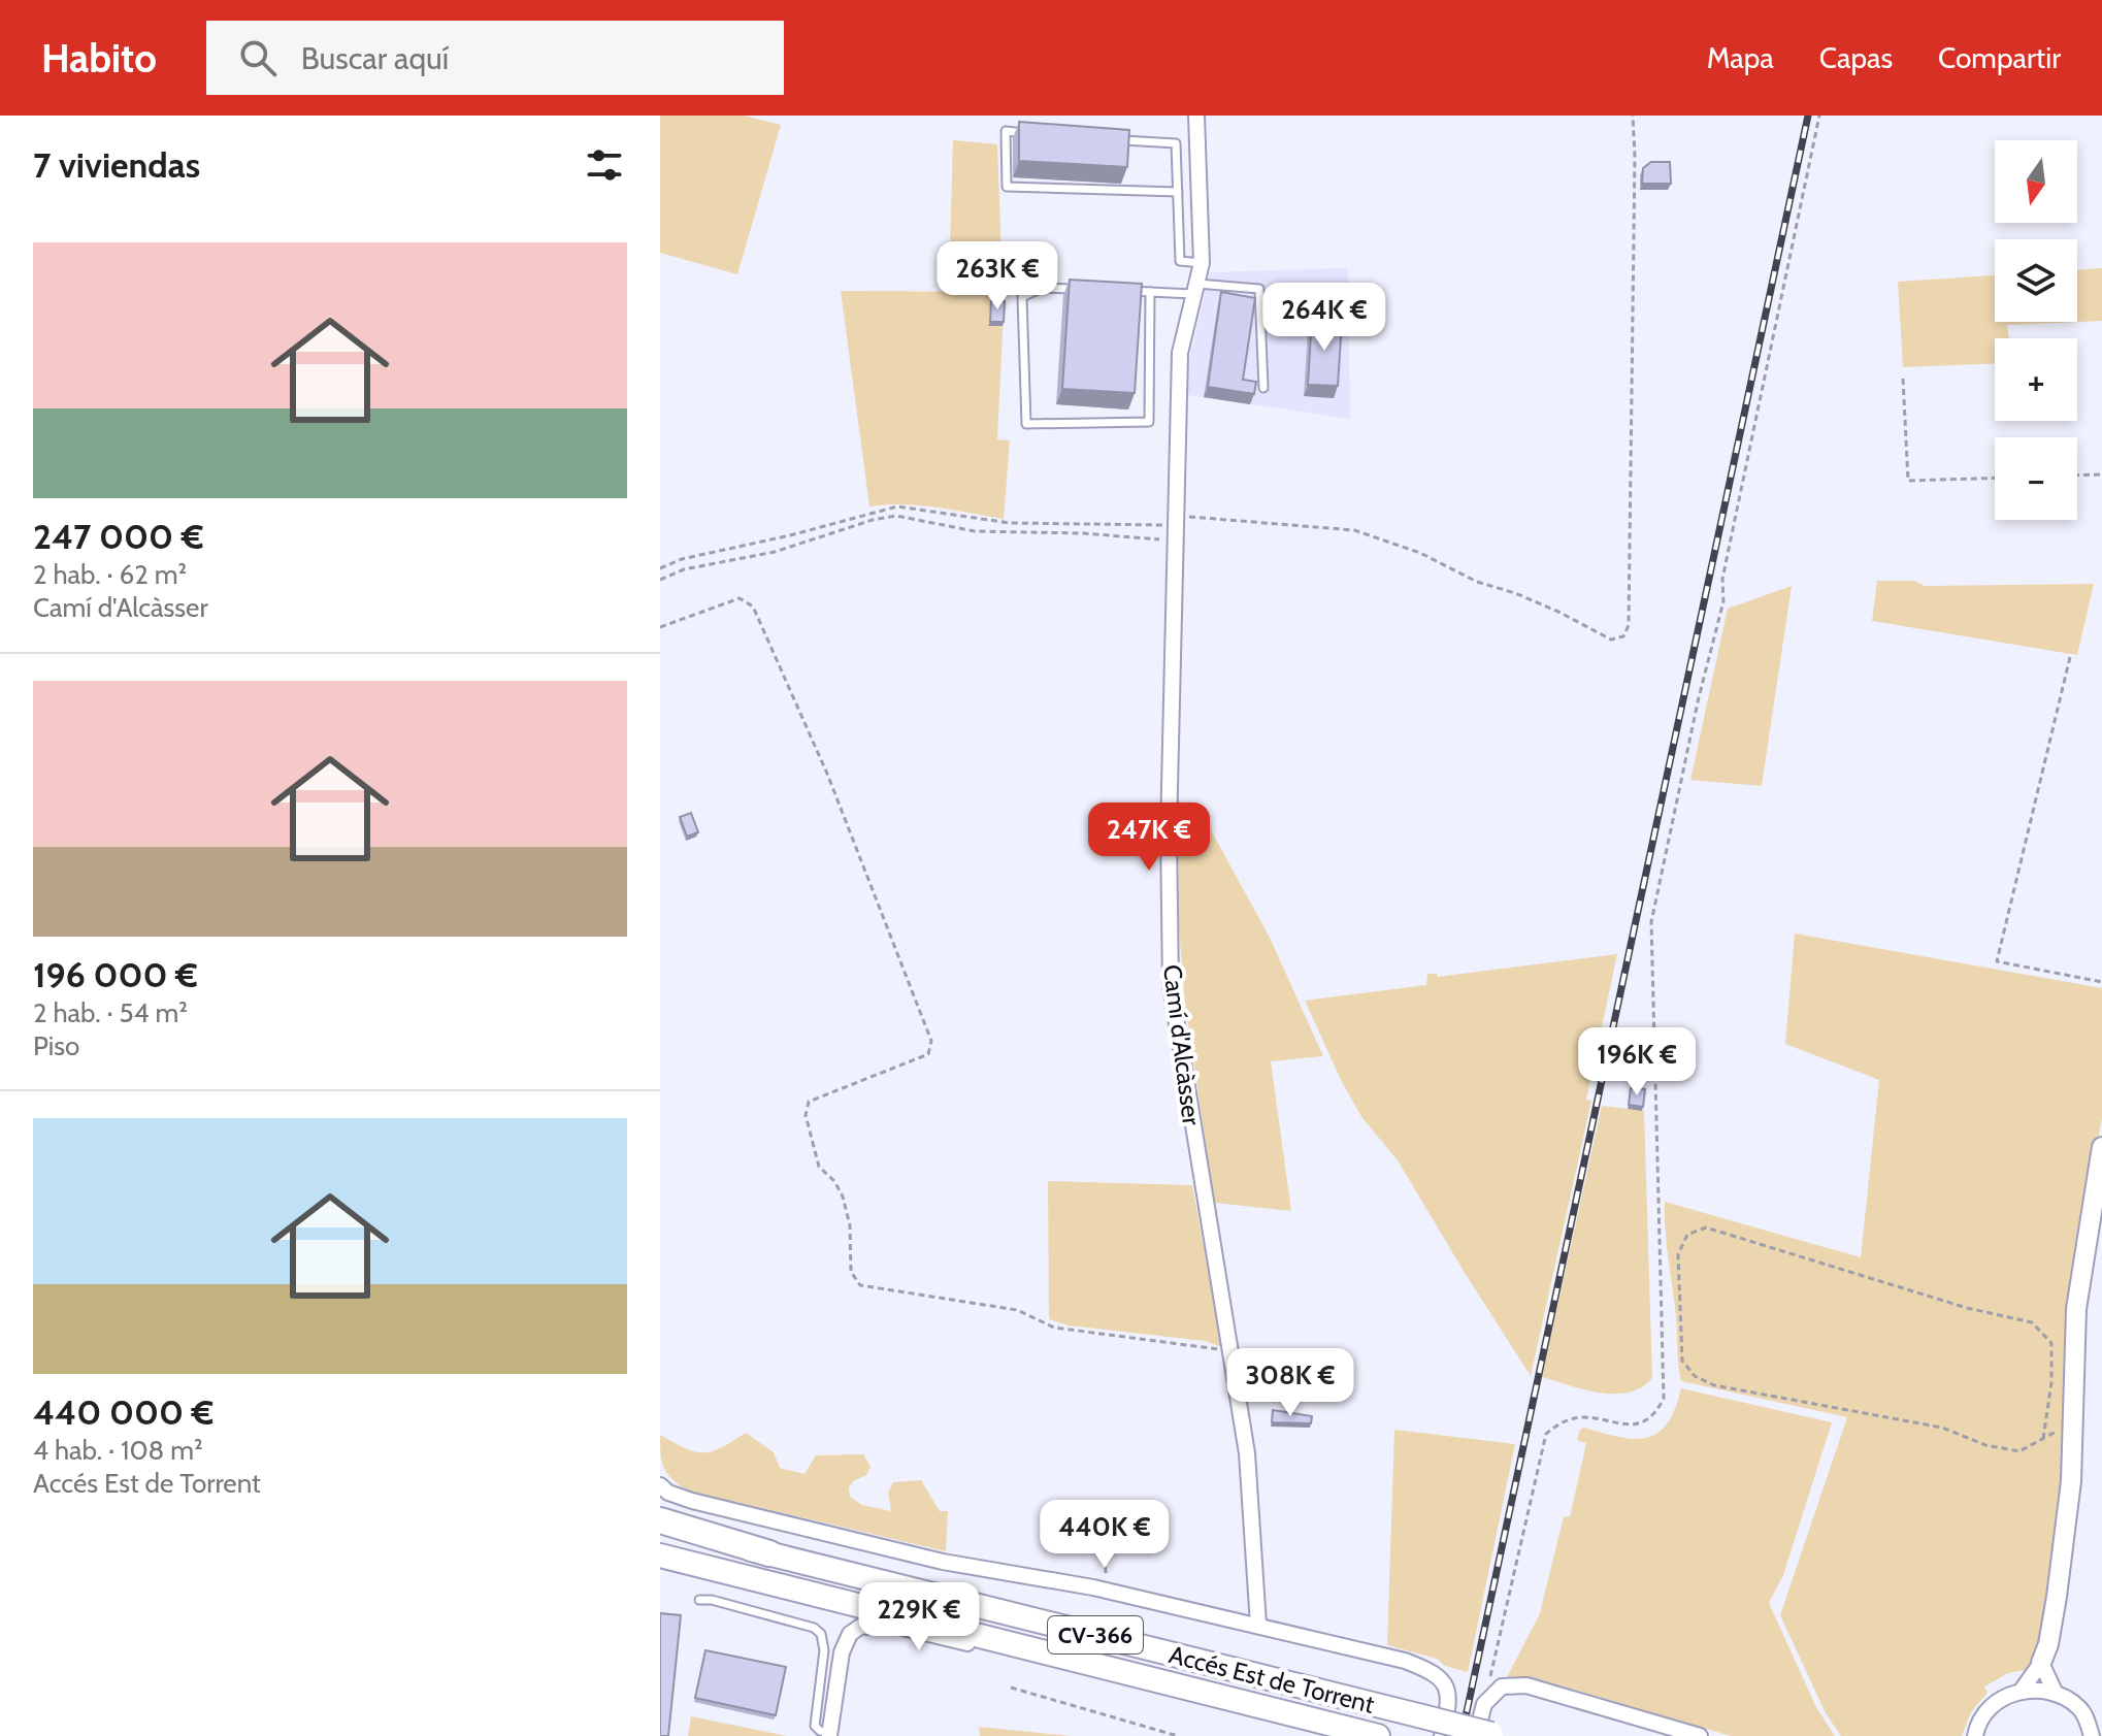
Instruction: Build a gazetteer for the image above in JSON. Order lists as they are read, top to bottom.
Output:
{
  "streets": {
    "main road": ["CV-366", "Accés Est de Torrent"],
    "street": ["Camí d'Alcàsser"]
  },
  "north": "bottom",
  "page": {
    "header": "Habito",
    "search": "Buscar aquí",
    "nav": ["Mapa", "Capas", "Compartir"],
    "heading": "7 viviendas",
    "map_buttons": ["+", "−"],
    "list": [
      {
        "name": "247 000 €",
        "note": "2 hab. · 62 m² · Camí d'Alcàsser"
      },
      {
        "name": "196 000 €",
        "note": "2 hab. · 54 m² · Piso"
      },
      {
        "name": "440 000 €",
        "note": "4 hab. · 108 m² · Accés Est de Torrent"
      }
    ],
    "price": [
      "263K €",
      "264K €",
      "247K €",
      "196K €",
      "308K €",
      "440K €",
      "229K €"
    ]
  }
}
